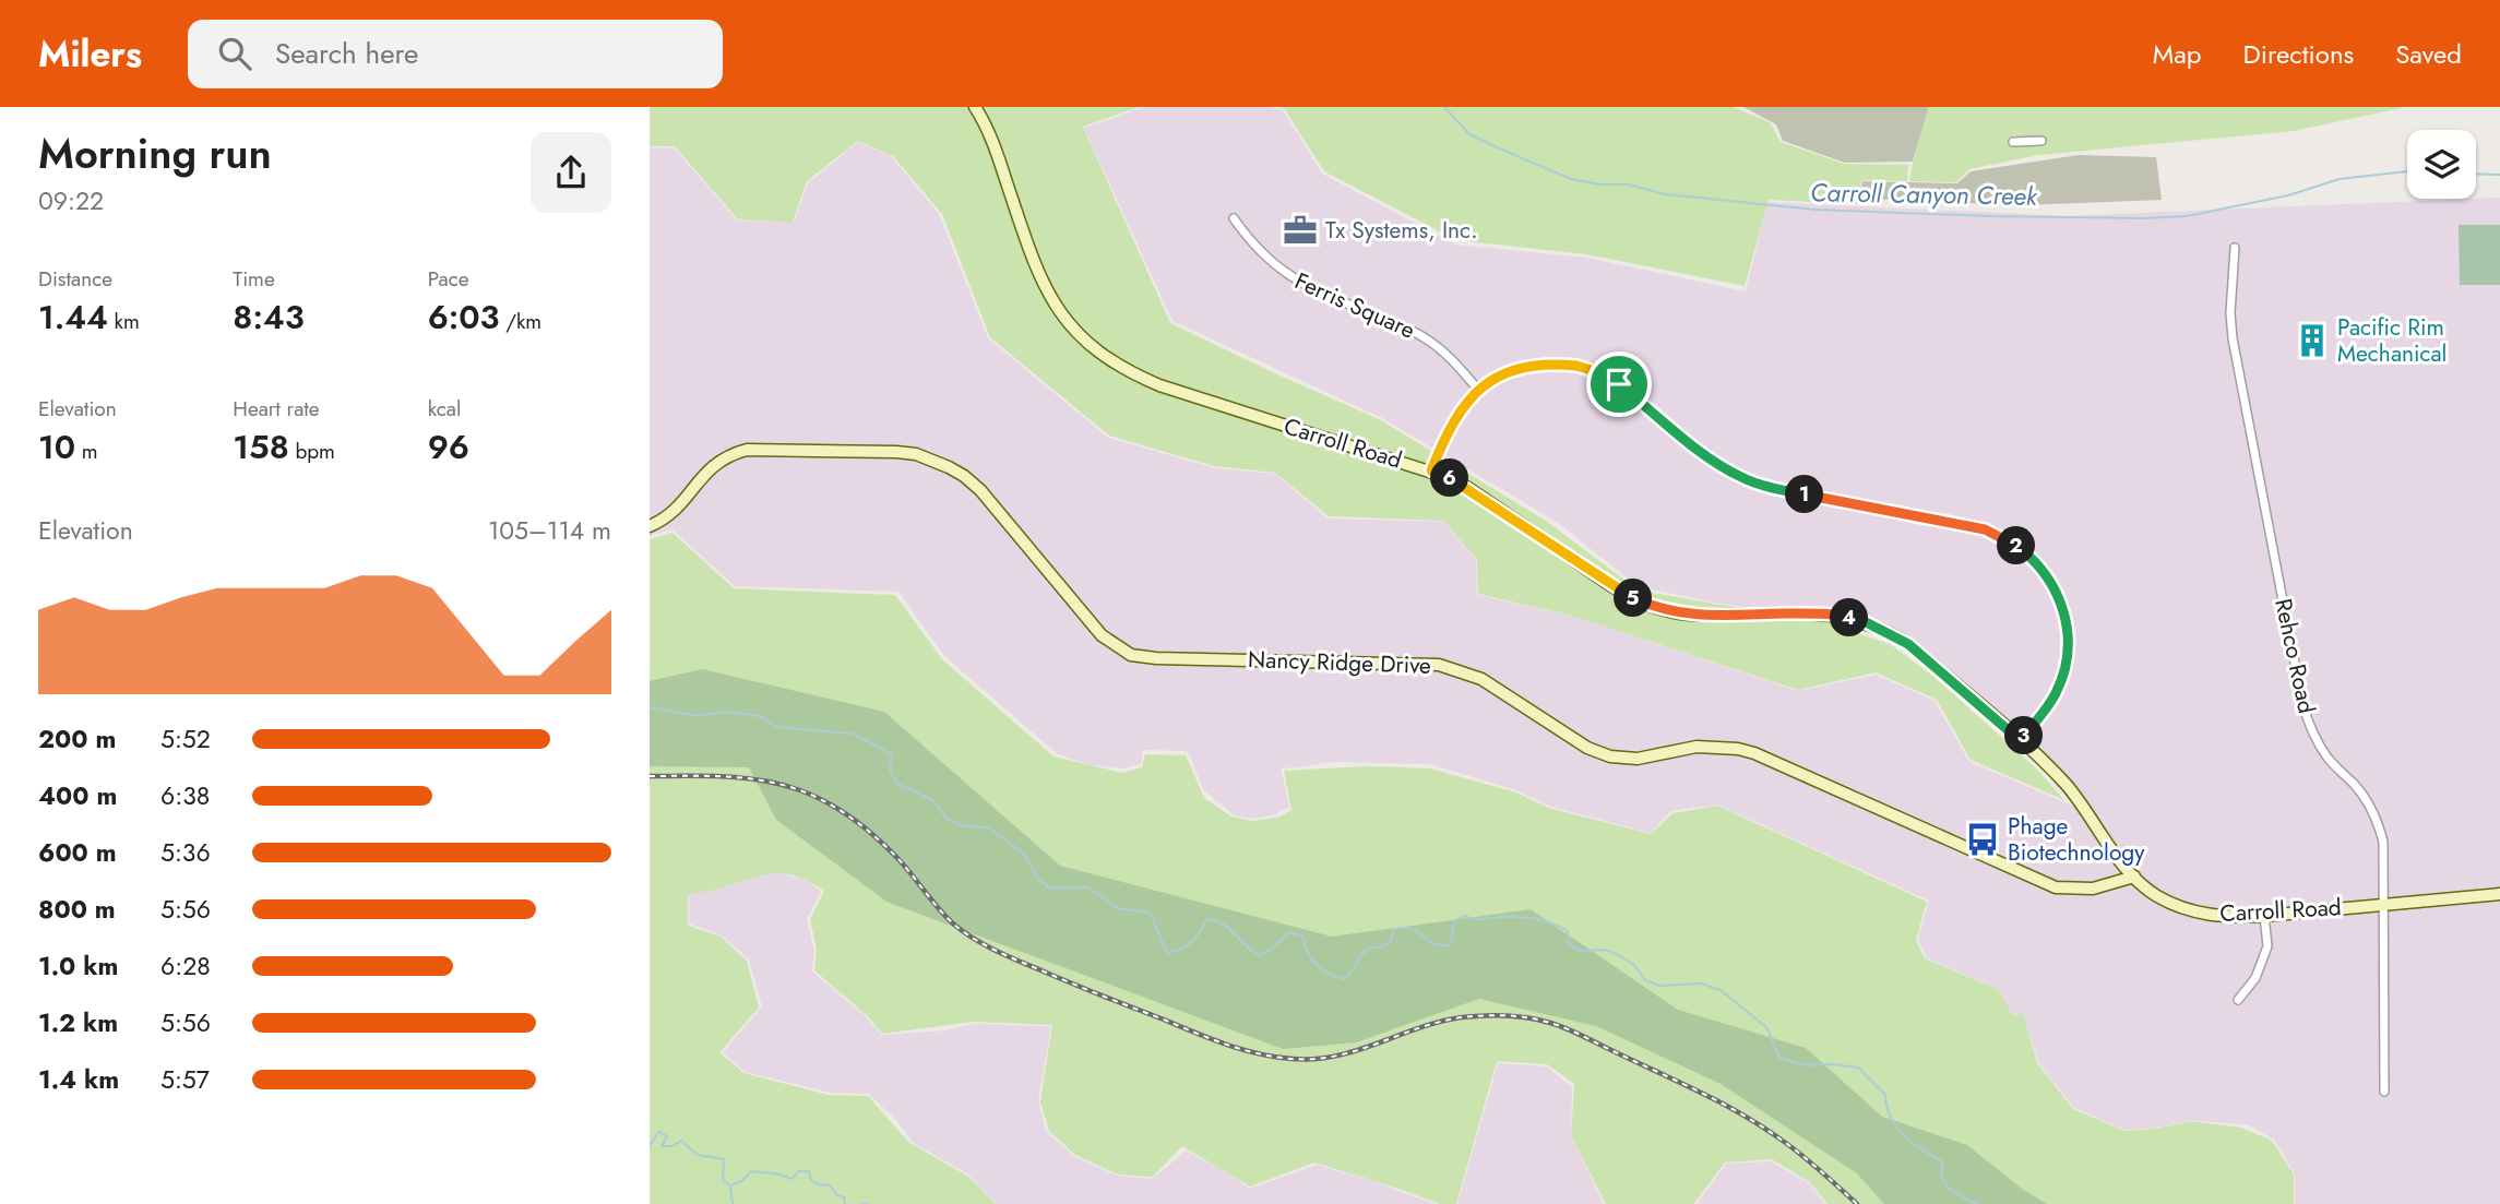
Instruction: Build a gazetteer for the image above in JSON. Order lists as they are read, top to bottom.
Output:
{
  "streets": {
    "main road": ["Carroll Road", "Nancy Ridge Drive"],
    "street": ["Ferris Square", "Rehco Road"]
  },
  "crossings": [
    ["Carroll Road", "Rehco Road"],
    ["Carroll Road", "Nancy Ridge Drive"]
  ],
  "water": ["Carroll Canyon Creek"],
  "places": {
    "office": ["Tx Systems, Inc."],
    "building": ["Pacific Rim Mechanical"],
    "bus stop": ["Phage Biotechnology"]
  },
  "page": {
    "header": "Milers",
    "search": "Search here",
    "nav": ["Map", "Directions", "Saved"],
    "heading": ["Morning run", "09:22"],
    "stats": [
      ["Distance", "1.44 km"],
      ["Time", "8:43"],
      ["Pace", "6:03 /km"],
      ["Elevation", "10 m"],
      ["Heart rate", "158 bpm"],
      ["kcal", "96"]
    ],
    "pins": [
      "6",
      "1",
      "2",
      "5",
      "4",
      "3"
    ],
    "chart": ["Elevation", "105–114 m"],
    "list": [
      {
        "name": "200 m",
        "note": "5:52"
      },
      {
        "name": "400 m",
        "note": "6:38"
      },
      {
        "name": "600 m",
        "note": "5:36"
      },
      {
        "name": "800 m",
        "note": "5:56"
      },
      {
        "name": "1.0 km",
        "note": "6:28"
      },
      {
        "name": "1.2 km",
        "note": "5:56"
      },
      {
        "name": "1.4 km",
        "note": "5:57"
      }
    ]
  }
}
